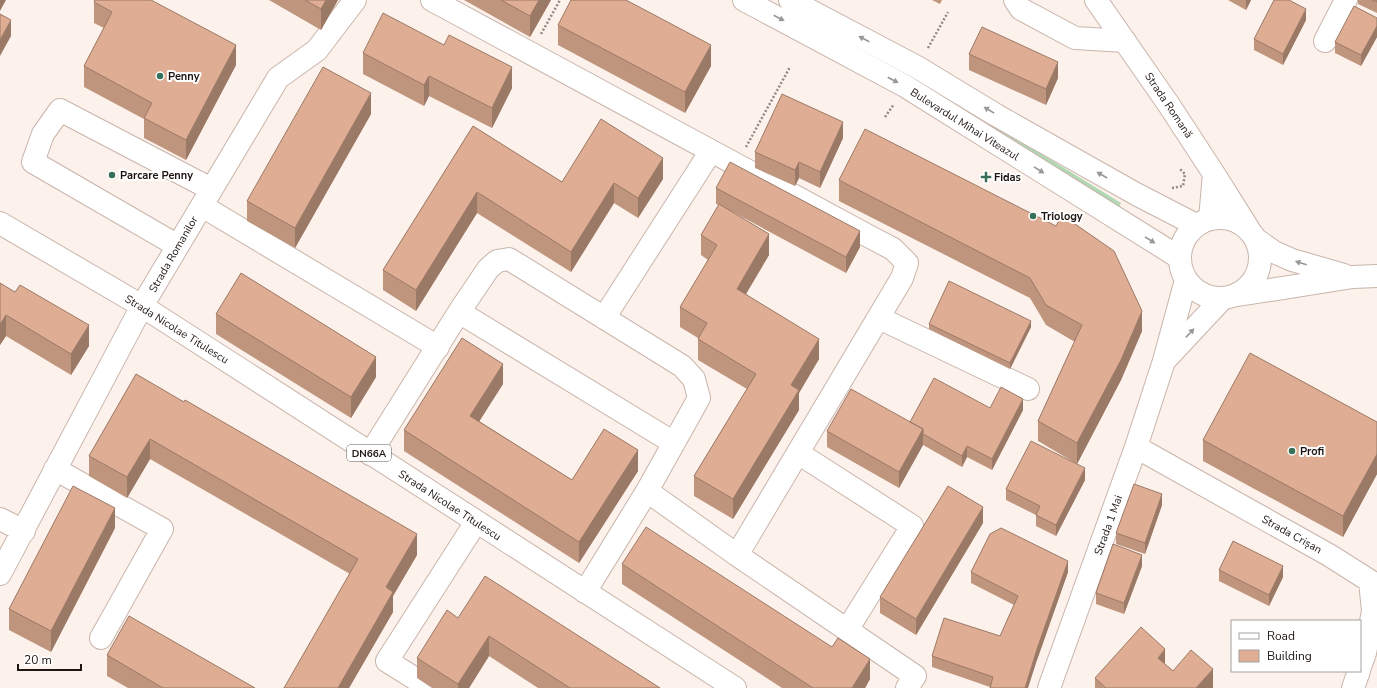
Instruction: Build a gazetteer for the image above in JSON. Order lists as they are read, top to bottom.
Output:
{
  "streets": {
    "street": [
      "Strada Romană",
      "Bulevardul Mihai Viteazul",
      "Strada Romanilor",
      "Strada Nicolae Titulescu",
      "DN66A",
      "Strada 1 Mai",
      "Strada Crișan"
    ]
  },
  "crossings": [
    ["Strada Romană", "Bulevardul Mihai Viteazul"],
    ["Strada Romană", "Strada 1 Mai"],
    ["Bulevardul Mihai Viteazul", "Strada 1 Mai"],
    ["Strada Romanilor", "Strada Nicolae Titulescu"],
    ["Strada 1 Mai", "Strada Crișan"]
  ],
  "places": {
    "other": [
      "Penny",
      "Parcare Penny",
      "Triology",
      "Profi"
    ],
    "health": ["Fidas"]
  },
  "legend": ["Road", "Building"],
  "scale_bar": "20 m"
}
